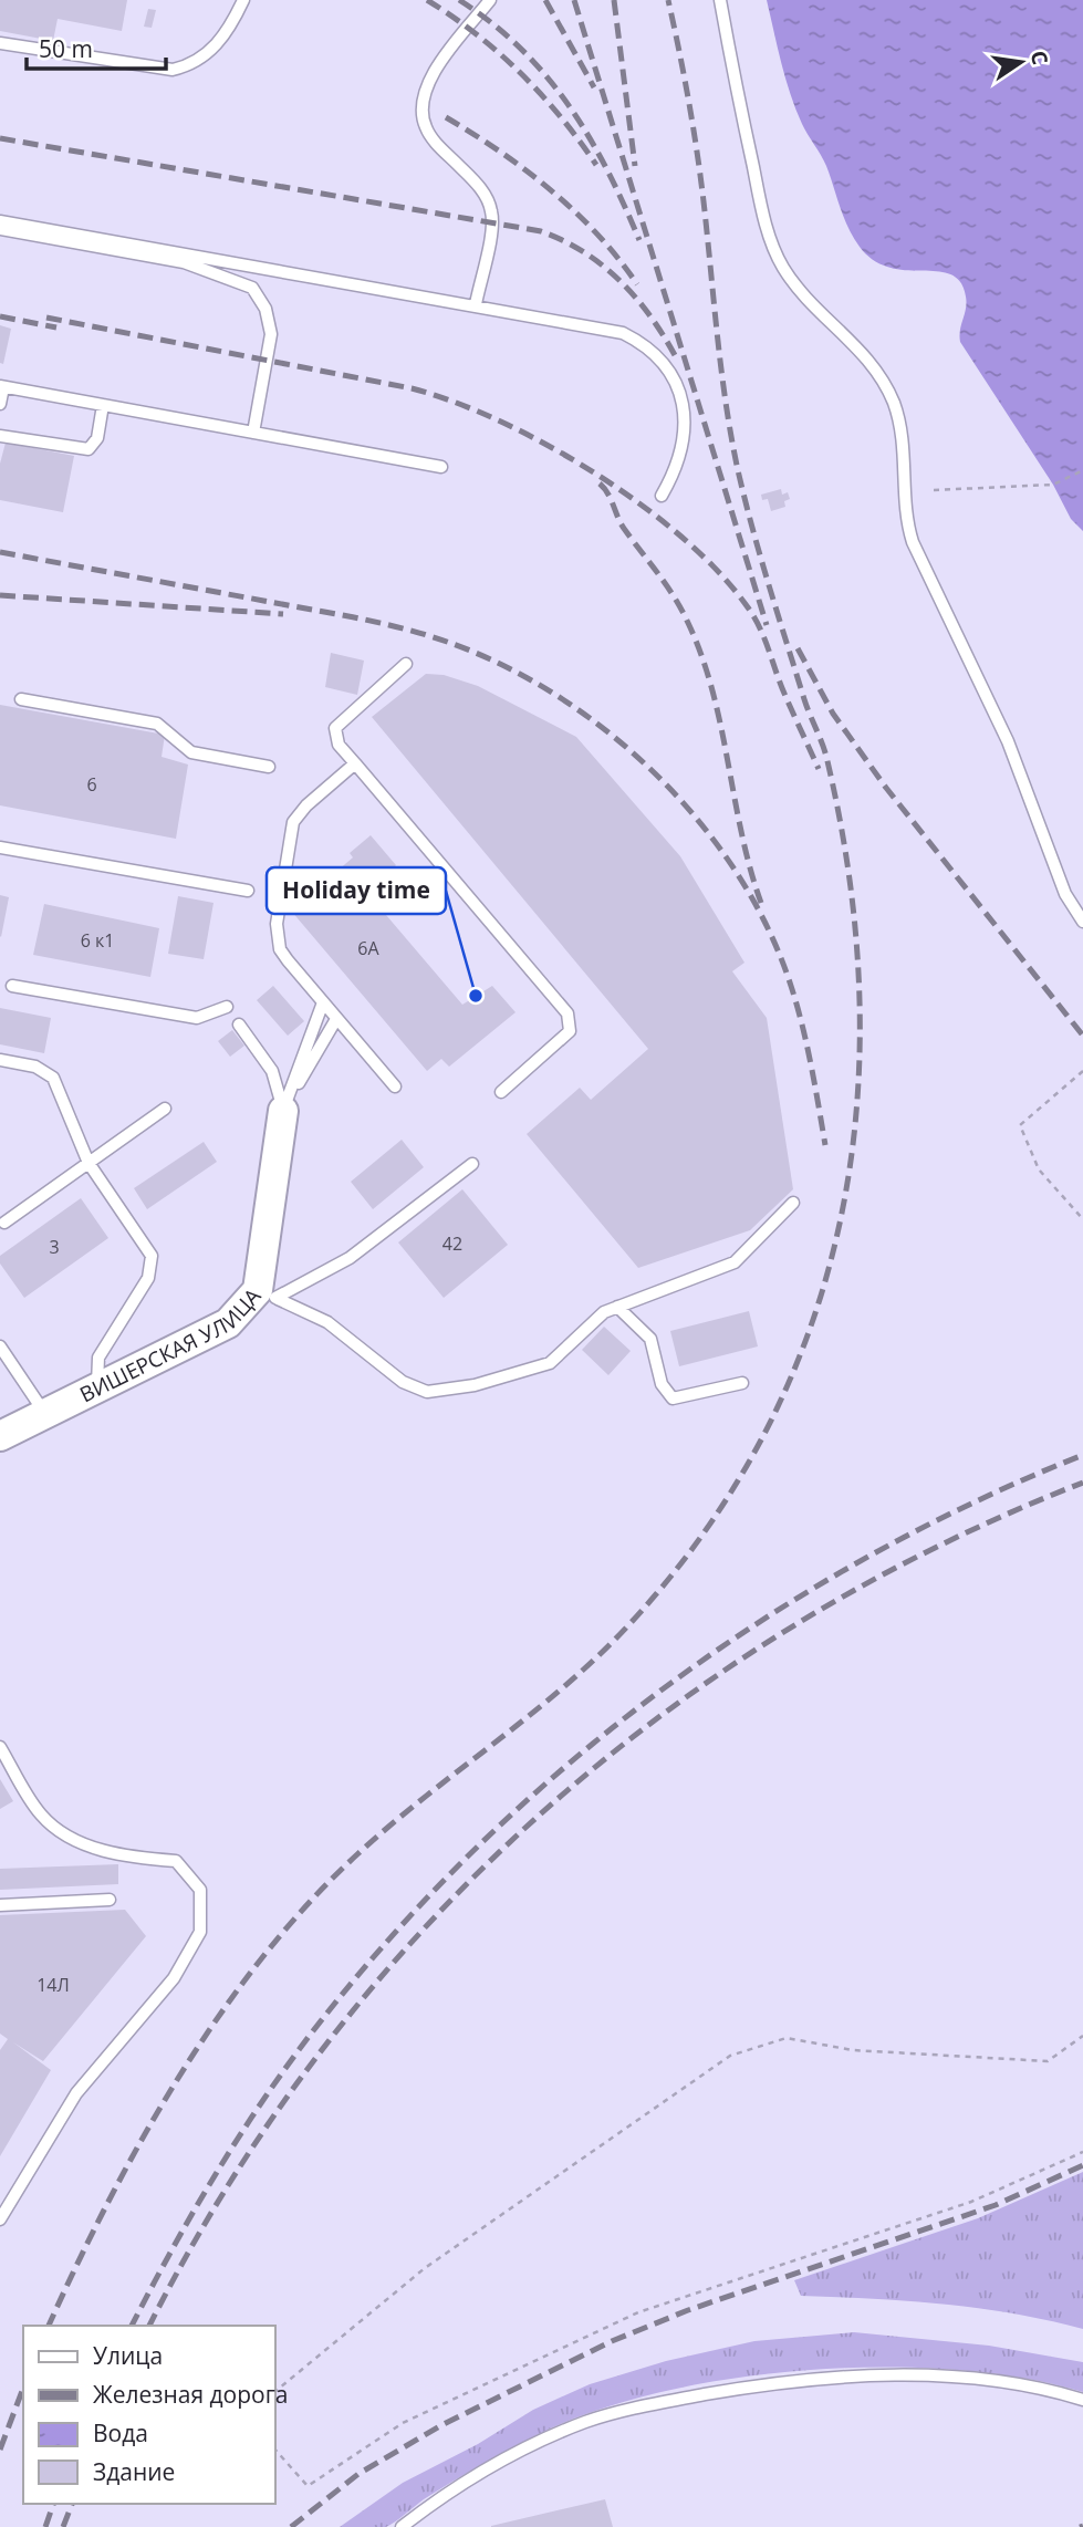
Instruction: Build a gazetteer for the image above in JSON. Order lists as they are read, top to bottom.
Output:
{
  "streets": {
    "street": ["ВИШЕРСКАЯ УЛИЦА"]
  },
  "places": ["Holiday time"],
  "house_numbers": [
    "6",
    "6 к1",
    "6А",
    "42",
    "3",
    "14Л"
  ],
  "legend": [
    "Улица",
    "Железная дорога",
    "Вода",
    "Здание"
  ],
  "scale_bar": "50 m",
  "north": "right"
}
